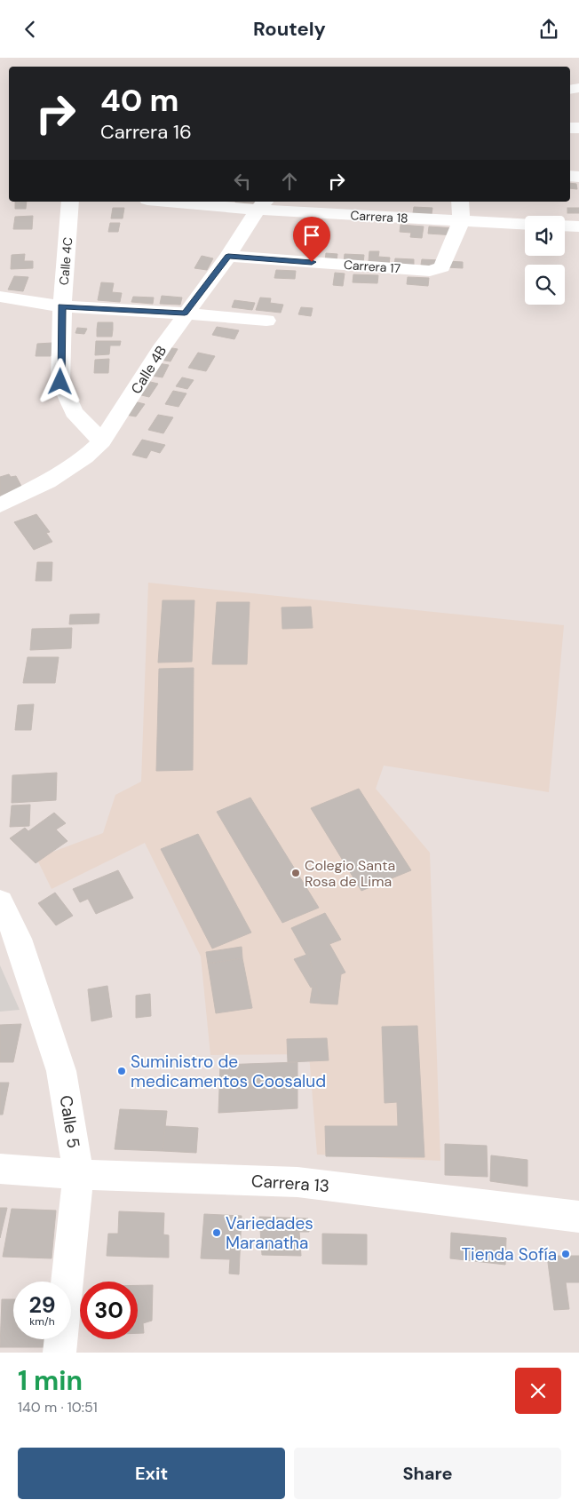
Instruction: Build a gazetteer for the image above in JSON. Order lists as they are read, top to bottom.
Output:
{
  "streets": {
    "street": [
      "Carrera 18",
      "Calle 4C",
      "Carrera 17",
      "Calle 4B",
      "Calle 5",
      "Carrera 13"
    ]
  },
  "crossings": [
    ["Carrera 18", "Carrera 17"],
    ["Carrera 18", "Calle 4B"],
    ["Calle 4C", "Calle 4B"],
    ["Carrera 17", "Calle 4B"],
    ["Calle 5", "Carrera 13"]
  ],
  "places": [
    "Colegio Santa Rosa de Lima",
    "Suministro de medicamentos Coosalud",
    "Variedades Maranatha",
    "Tienda Sofía"
  ],
  "page": {
    "header": "Routely",
    "turn": ["40 m", "Carrera 16"],
    "speed": "29 km/h",
    "limit": "30",
    "heading": ["1 min", "140 m · 10:51"],
    "buttons": ["Exit", "Share"]
  }
}
